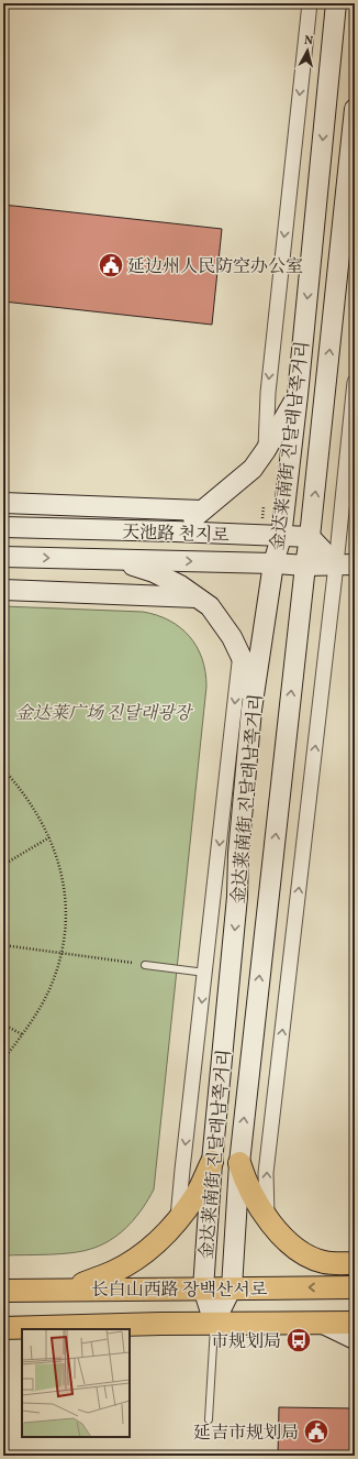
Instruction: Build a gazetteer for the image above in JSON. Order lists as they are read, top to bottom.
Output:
{
  "streets": {
    "main road": ["金达莱南街 진달래남쪽거리", "天池路 천지로", "长白山西路 장백산서로"]
  },
  "crossings": [
    ["金达莱南街 진달래남쪽거리", "天池路 천지로"],
    ["金达莱南街 진달래남쪽거리", "长白山西路 장백산서로"]
  ],
  "parks": ["金达莱广场 진달래광장"],
  "places": {
    "public building": ["延边州人民防空办公室", "延吉市规划局"],
    "bus stop": ["市规划局"]
  },
  "north": "top"
}
